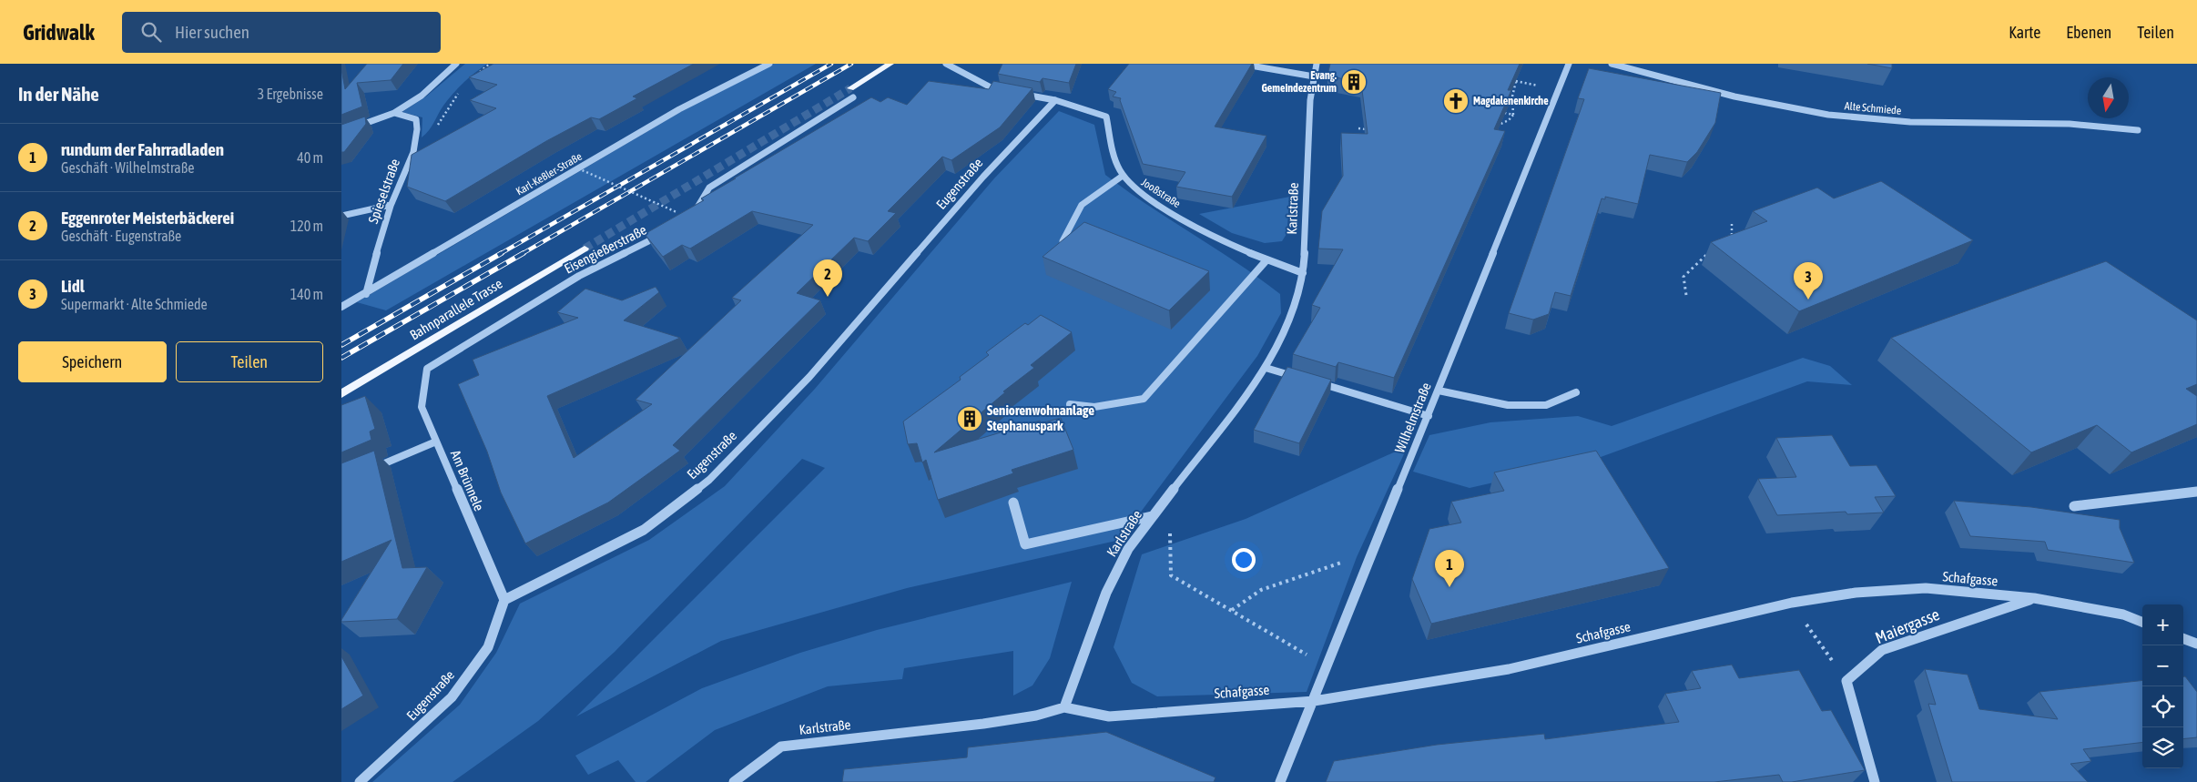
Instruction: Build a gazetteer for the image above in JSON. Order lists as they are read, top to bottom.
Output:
{
  "streets": {
    "main road": ["Bahnparallele Trasse"],
    "street": [
      "Alte Schmiede",
      "Karl-Keßler-Straße",
      "Eugenstraße",
      "Spieselstraße",
      "Jooßstraße",
      "Karlstraße",
      "Eisengießerstraße",
      "Wilhelmstraße",
      "Am Brünnele",
      "Schafgasse",
      "Maiergasse"
    ]
  },
  "crossings": [
    ["Karl-Keßler-Straße", "Spieselstraße"],
    ["Eugenstraße", "Jooßstraße"],
    ["Eugenstraße", "Am Brünnele"],
    ["Jooßstraße", "Karlstraße"],
    ["Karlstraße", "Schafgasse"],
    ["Eisengießerstraße", "Am Brünnele"],
    ["Wilhelmstraße", "Schafgasse"],
    ["Schafgasse", "Maiergasse"]
  ],
  "places": {
    "building": ["Evang. Gemeindezentrum", "Seniorenwohnanlage Stephanuspark"],
    "church": ["Magdalenenkirche"]
  },
  "north": "bottom",
  "page": {
    "header": "Gridwalk",
    "search": "Hier suchen",
    "nav": ["Karte", "Ebenen", "Teilen"],
    "heading": ["In der Nähe", "3 Ergebnisse"],
    "list": [
      {
        "mark": "1",
        "name": "rundum der Fahrradladen",
        "note": "Geschäft · Wilhelmstraße",
        "value": "40 m"
      },
      {
        "mark": "2",
        "name": "Eggenroter Meisterbäckerei",
        "note": "Geschäft · Eugenstraße",
        "value": "120 m"
      },
      {
        "mark": "3",
        "name": "Lidl",
        "note": "Supermarkt · Alte Schmiede",
        "value": "140 m"
      }
    ],
    "pins": ["2", "3", "1"],
    "buttons": ["Speichern", "Teilen"],
    "map_buttons": ["+", "−"]
  }
}
